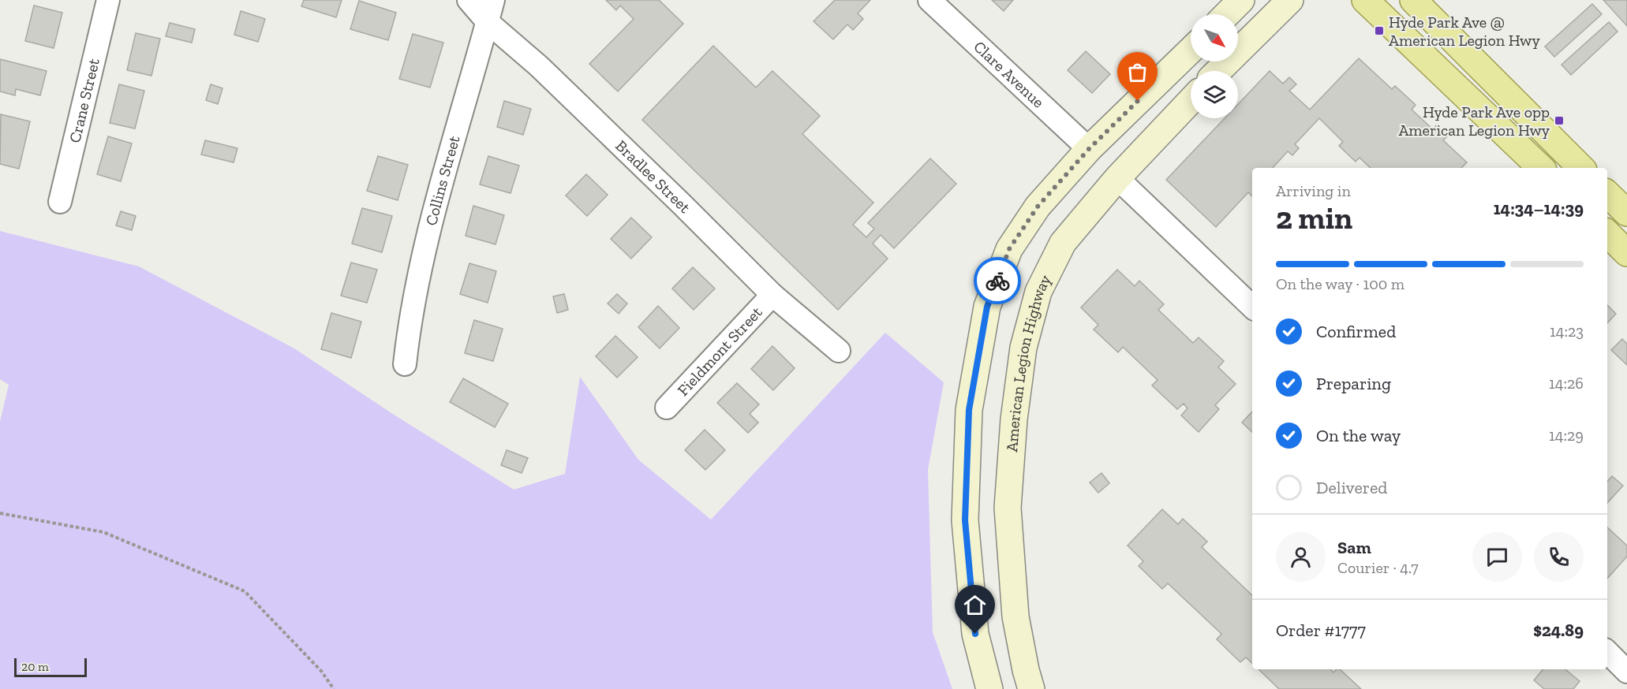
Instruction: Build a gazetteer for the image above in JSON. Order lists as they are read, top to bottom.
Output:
{
  "streets": {
    "main road": ["American Legion Highway"],
    "street": [
      "Clare Avenue",
      "Crane Street",
      "Bradlee Street",
      "Collins Street",
      "Fieldmont Street"
    ]
  },
  "crossings": [
    ["Bradlee Street", "Collins Street"],
    ["Bradlee Street", "Fieldmont Street"]
  ],
  "places": {
    "transit": ["Hyde Park Ave @ American Legion Hwy", "Hyde Park Ave opp American Legion Hwy"]
  },
  "scale_bar": "20 m",
  "north": "bottom right",
  "page": {
    "heading": ["2 min", "Arriving in", "14:34–14:39"],
    "panel": [
      "Sam",
      "Courier · 4.7",
      "Order #1777",
      "$24.89"
    ],
    "bar": "On the way · 100 m",
    "list": [
      ["Confirmed", "14:23"],
      ["Preparing", "14:26"],
      ["On the way", "14:29"],
      "Delivered"
    ],
    "scale": "20 m"
  }
}
